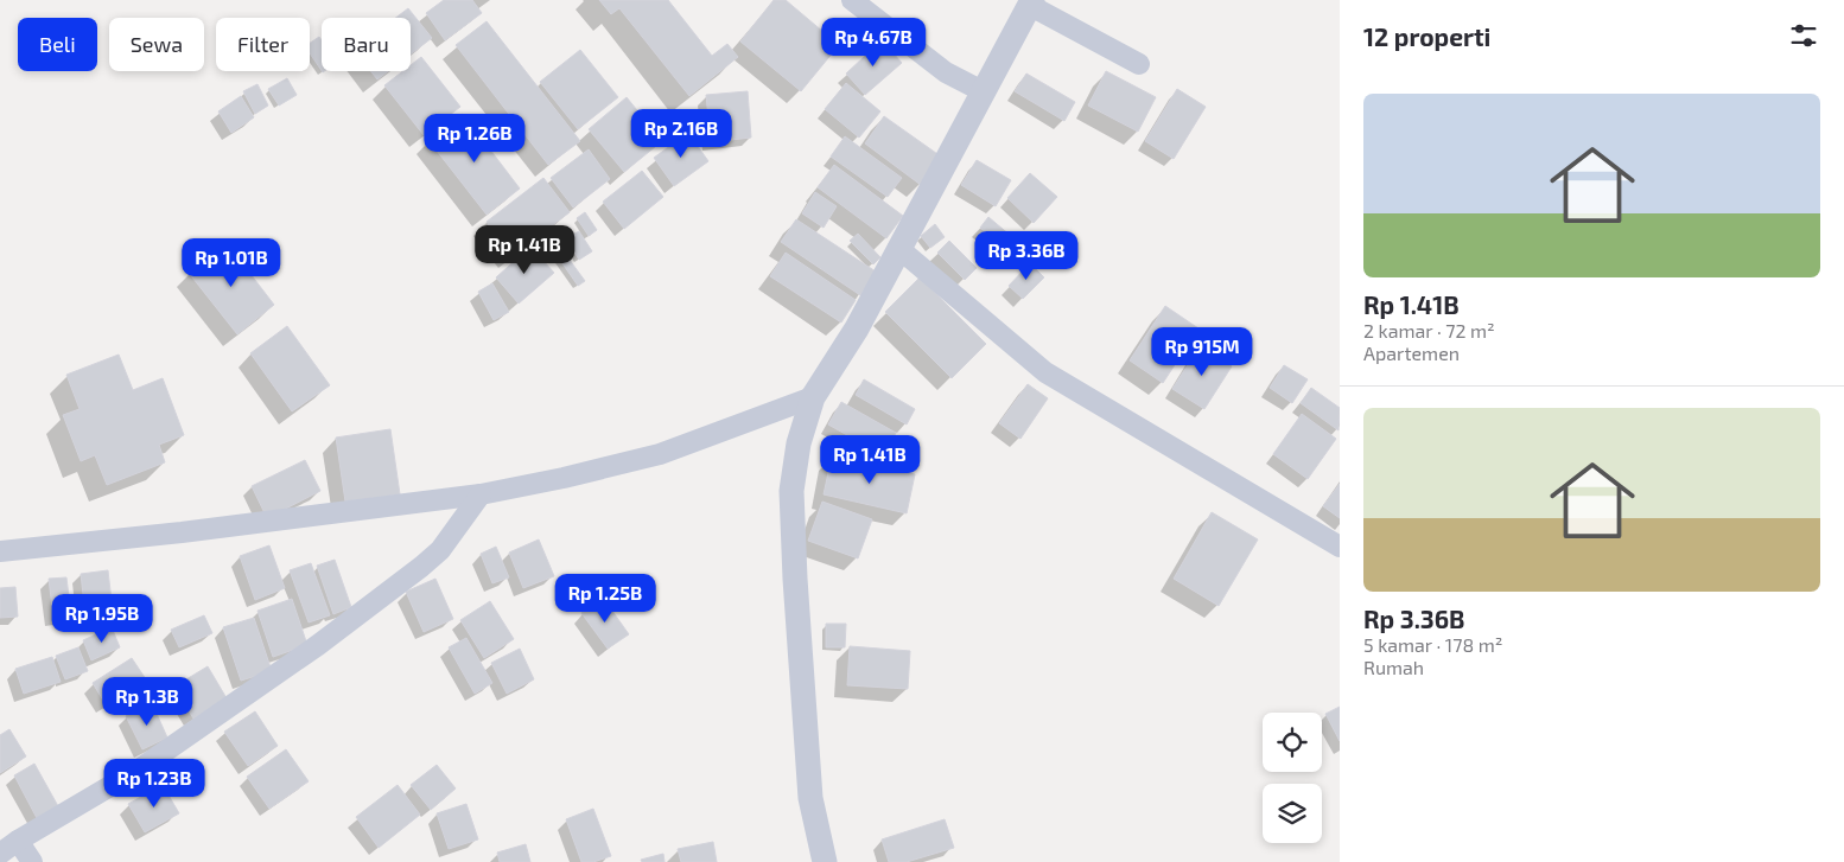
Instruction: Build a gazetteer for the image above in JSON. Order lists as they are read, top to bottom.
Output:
{
  "page": {
    "heading": "12 properti",
    "price": [
      "Rp 4.67B",
      "Rp 2.16B",
      "Rp 1.26B",
      "Rp 1.41B",
      "Rp 3.36B",
      "Rp 1.01B",
      "Rp 915M",
      "Rp 1.41B",
      "Rp 1.25B",
      "Rp 1.95B",
      "Rp 1.3B",
      "Rp 1.23B"
    ],
    "chip": [
      "Beli",
      "Sewa",
      "Filter",
      "Baru"
    ],
    "list": [
      {
        "name": "Rp 1.41B",
        "note": "2 kamar · 72 m² · Apartemen"
      },
      {
        "name": "Rp 3.36B",
        "note": "5 kamar · 178 m² · Rumah"
      }
    ]
  }
}
